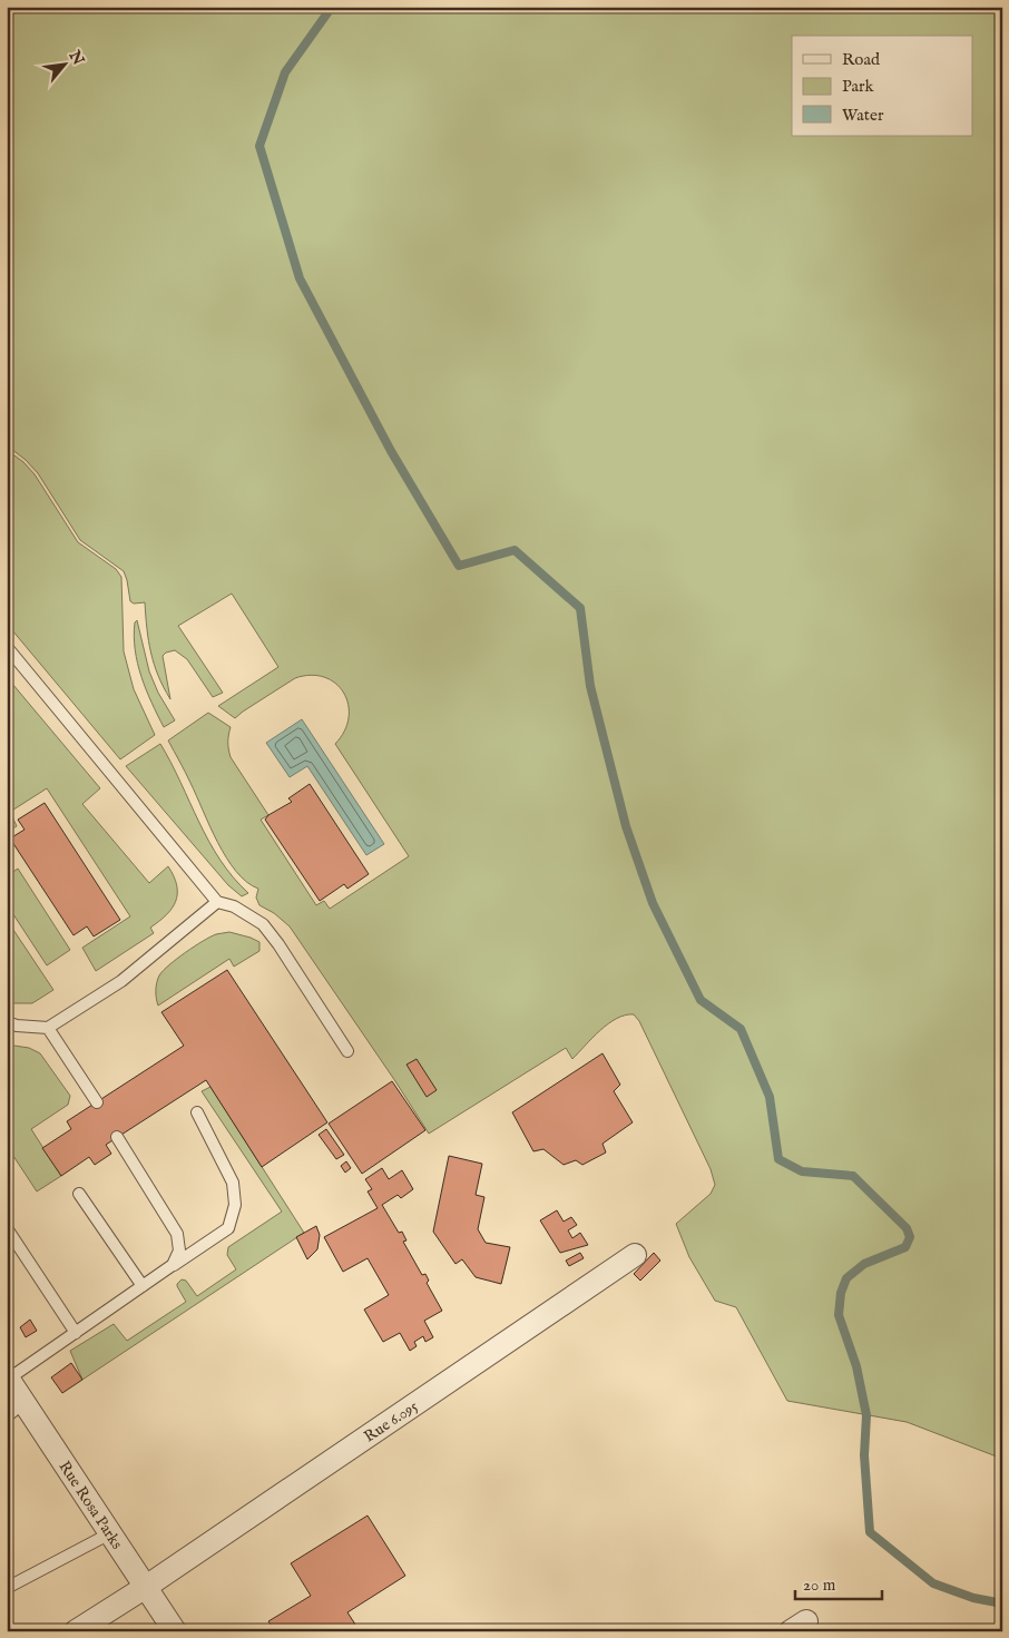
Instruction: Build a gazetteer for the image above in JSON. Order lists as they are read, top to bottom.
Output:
{
  "streets": {
    "street": ["Rue 6.095", "Rue Rosa Parks"]
  },
  "crossings": [
    ["Rue 6.095", "Rue Rosa Parks"]
  ],
  "legend": ["Road", "Park", "Water"],
  "scale_bar": "20 m",
  "north": "top right"
}
